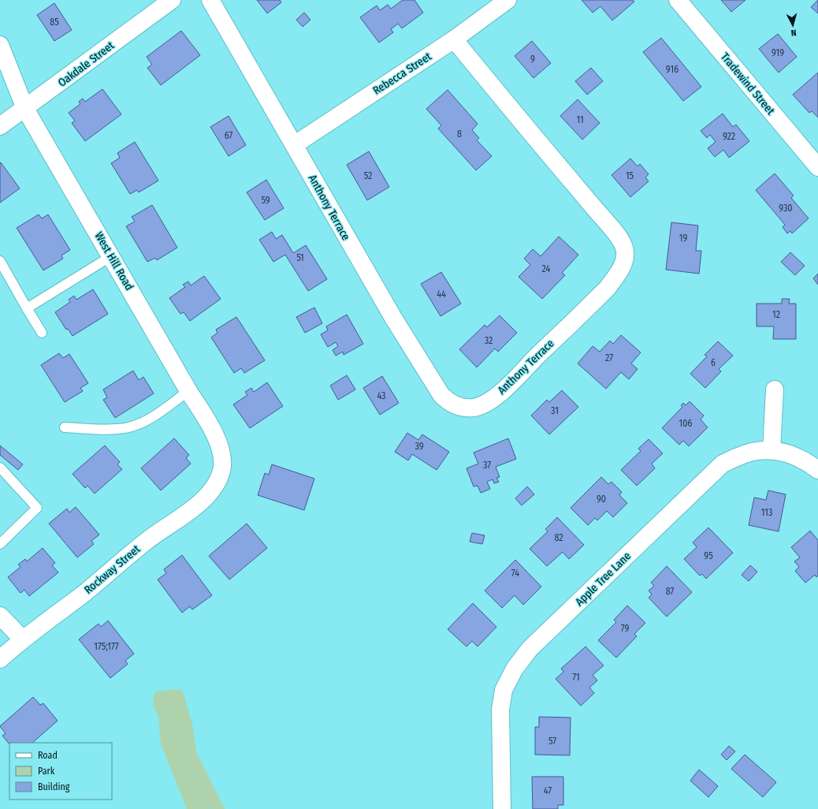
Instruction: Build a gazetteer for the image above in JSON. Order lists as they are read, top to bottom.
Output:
{
  "streets": {
    "street": [
      "Oakdale Street",
      "Rebecca Street",
      "Tradewind Street",
      "Anthony Terrace",
      "West Hill Road",
      "Rockway Street",
      "Apple Tree Lane"
    ]
  },
  "crossings": [
    ["Oakdale Street", "West Hill Road"],
    ["Rebecca Street", "Anthony Terrace"],
    ["West Hill Road", "Rockway Street"]
  ],
  "house_numbers": [
    "85",
    "919",
    "9",
    "916",
    "11",
    "8",
    "67",
    "922",
    "52",
    "15",
    "59",
    "930",
    "19",
    "51",
    "24",
    "44",
    "12",
    "32",
    "27",
    "6",
    "43",
    "31",
    "106",
    "39",
    "37",
    "90",
    "113",
    "82",
    "95",
    "74",
    "87",
    "79",
    "175;177",
    "71",
    "57",
    "47"
  ],
  "legend": ["Road", "Park", "Building"],
  "north": "bottom"
}
